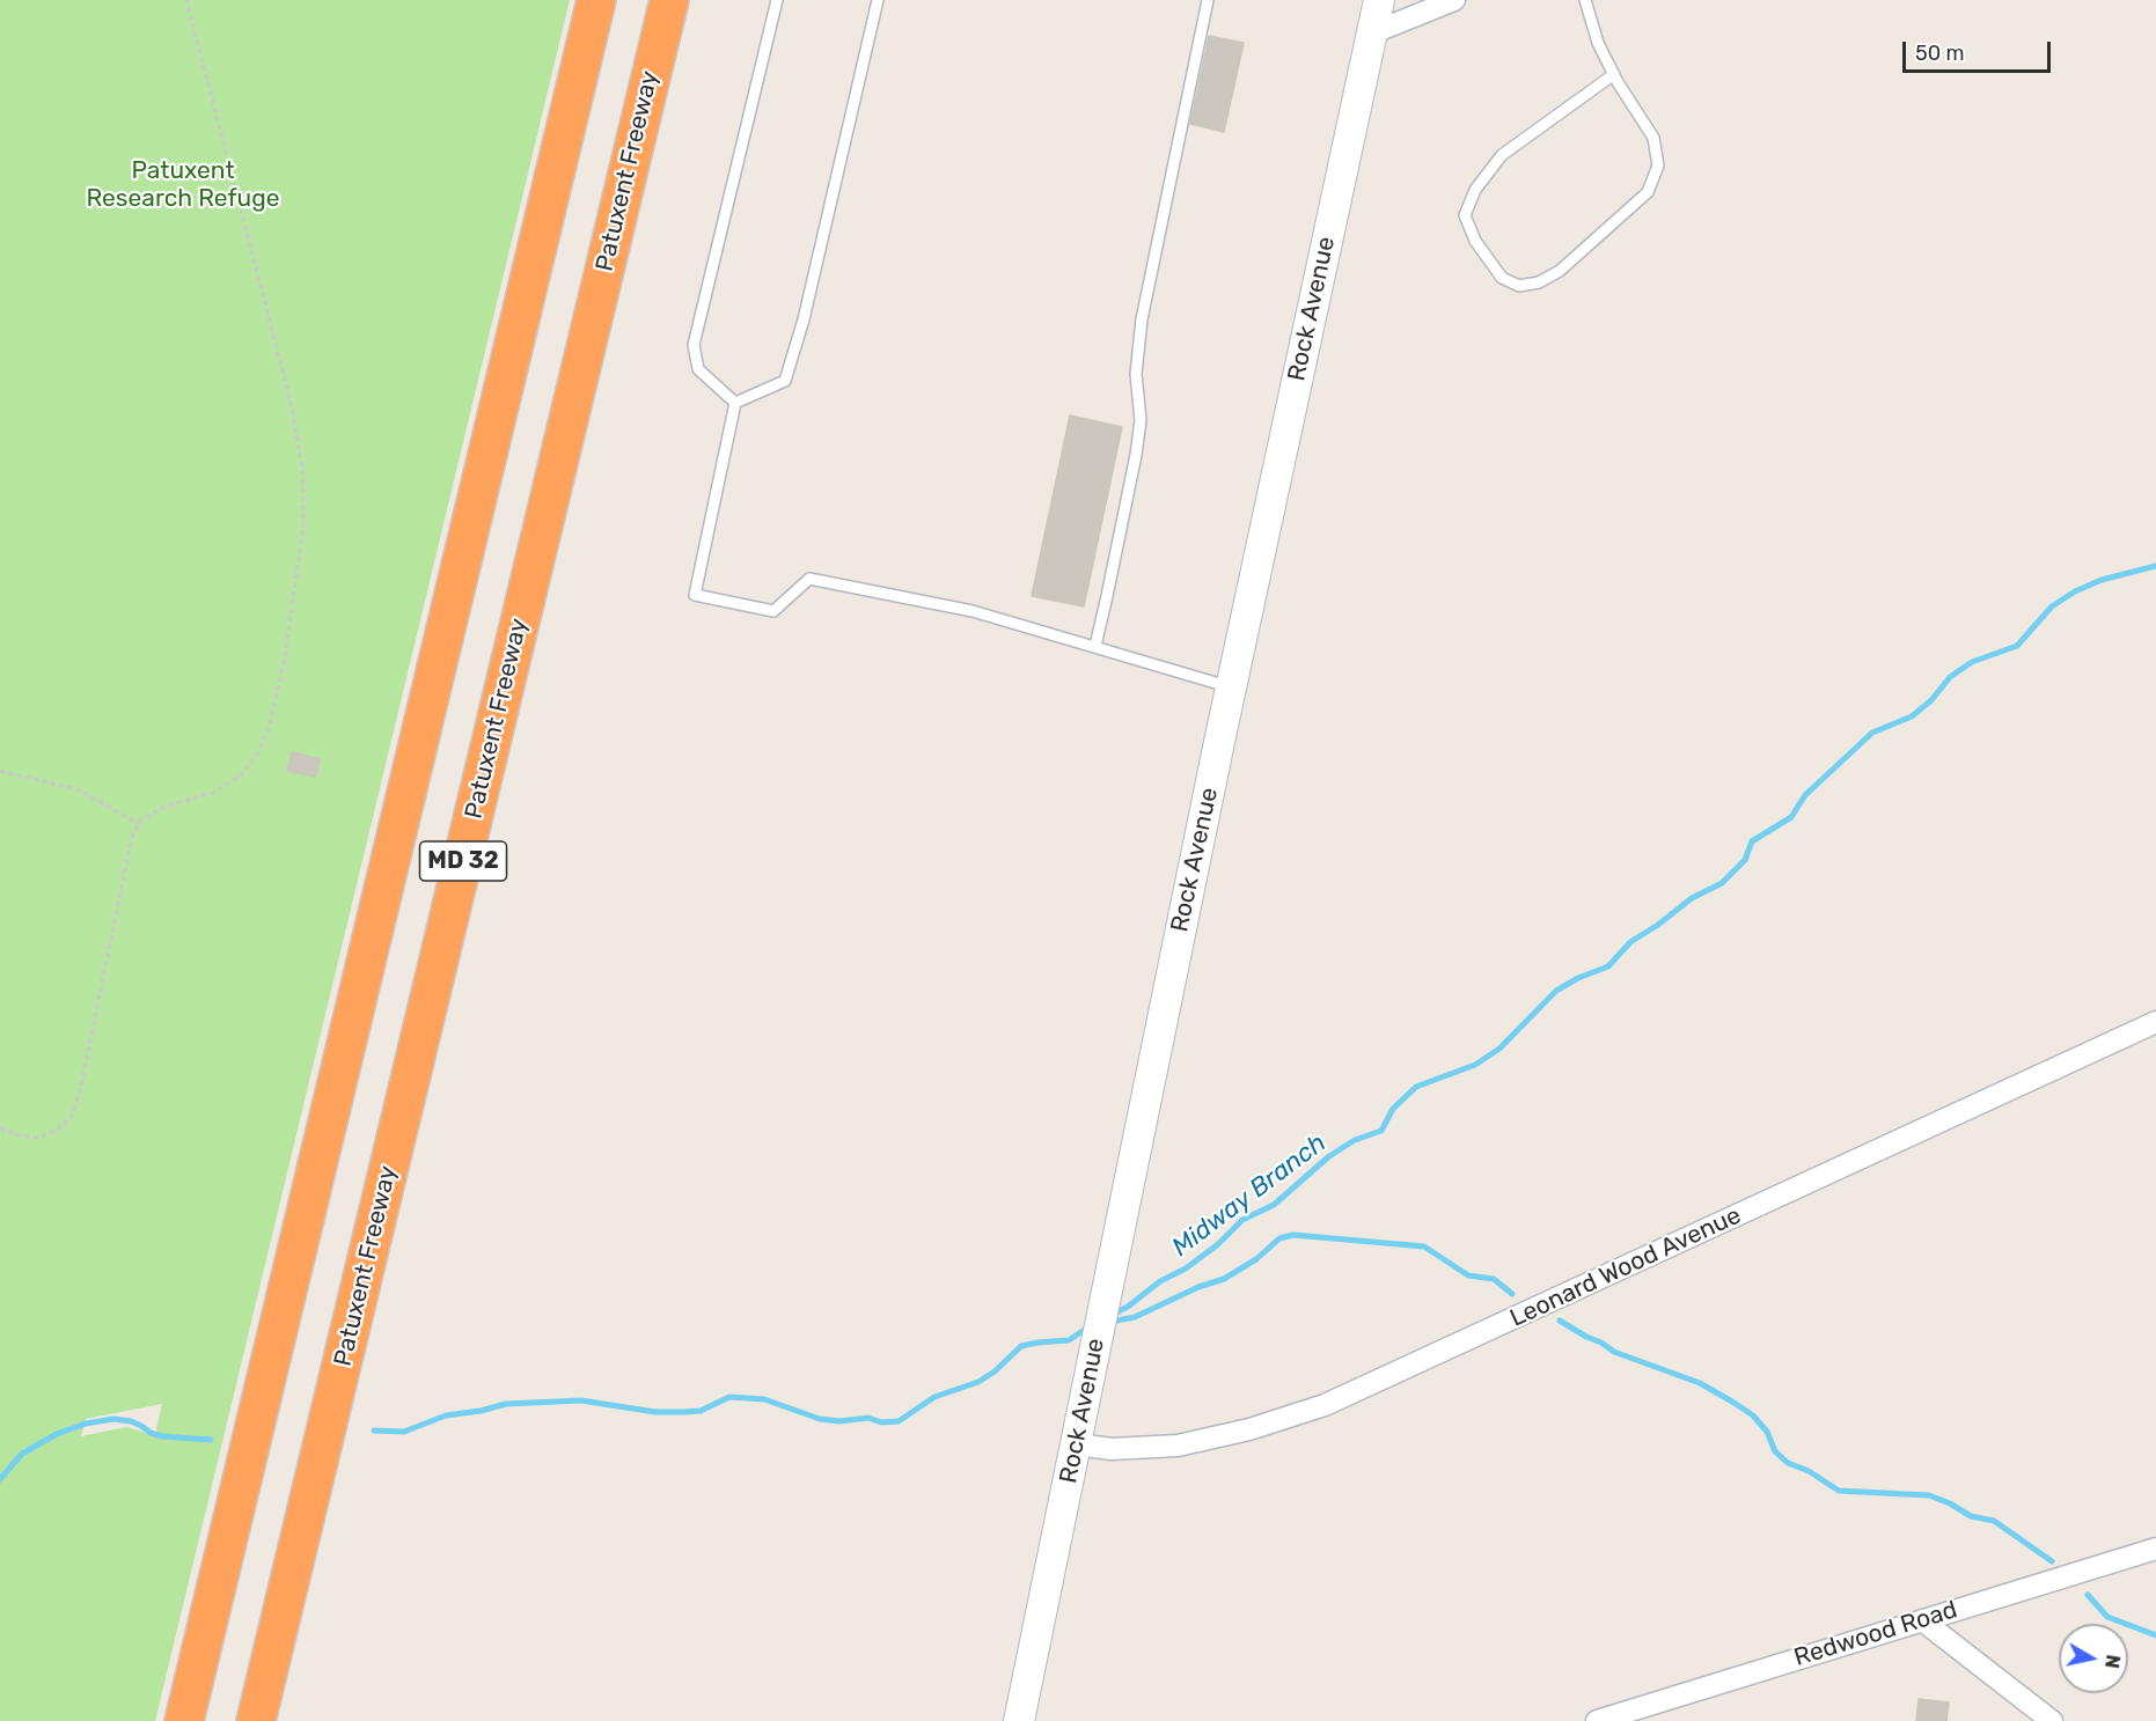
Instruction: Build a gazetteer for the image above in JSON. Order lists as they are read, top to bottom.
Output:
{
  "streets": {
    "highway": ["Patuxent Freeway", "MD 32"],
    "street": ["Rock Avenue", "Leonard Wood Avenue", "Redwood Road"]
  },
  "crossings": [
    ["Rock Avenue", "Leonard Wood Avenue"]
  ],
  "water": ["Midway Branch"],
  "parks": ["Patuxent Research Refuge"],
  "scale_bar": "50 m",
  "north": "right"
}
